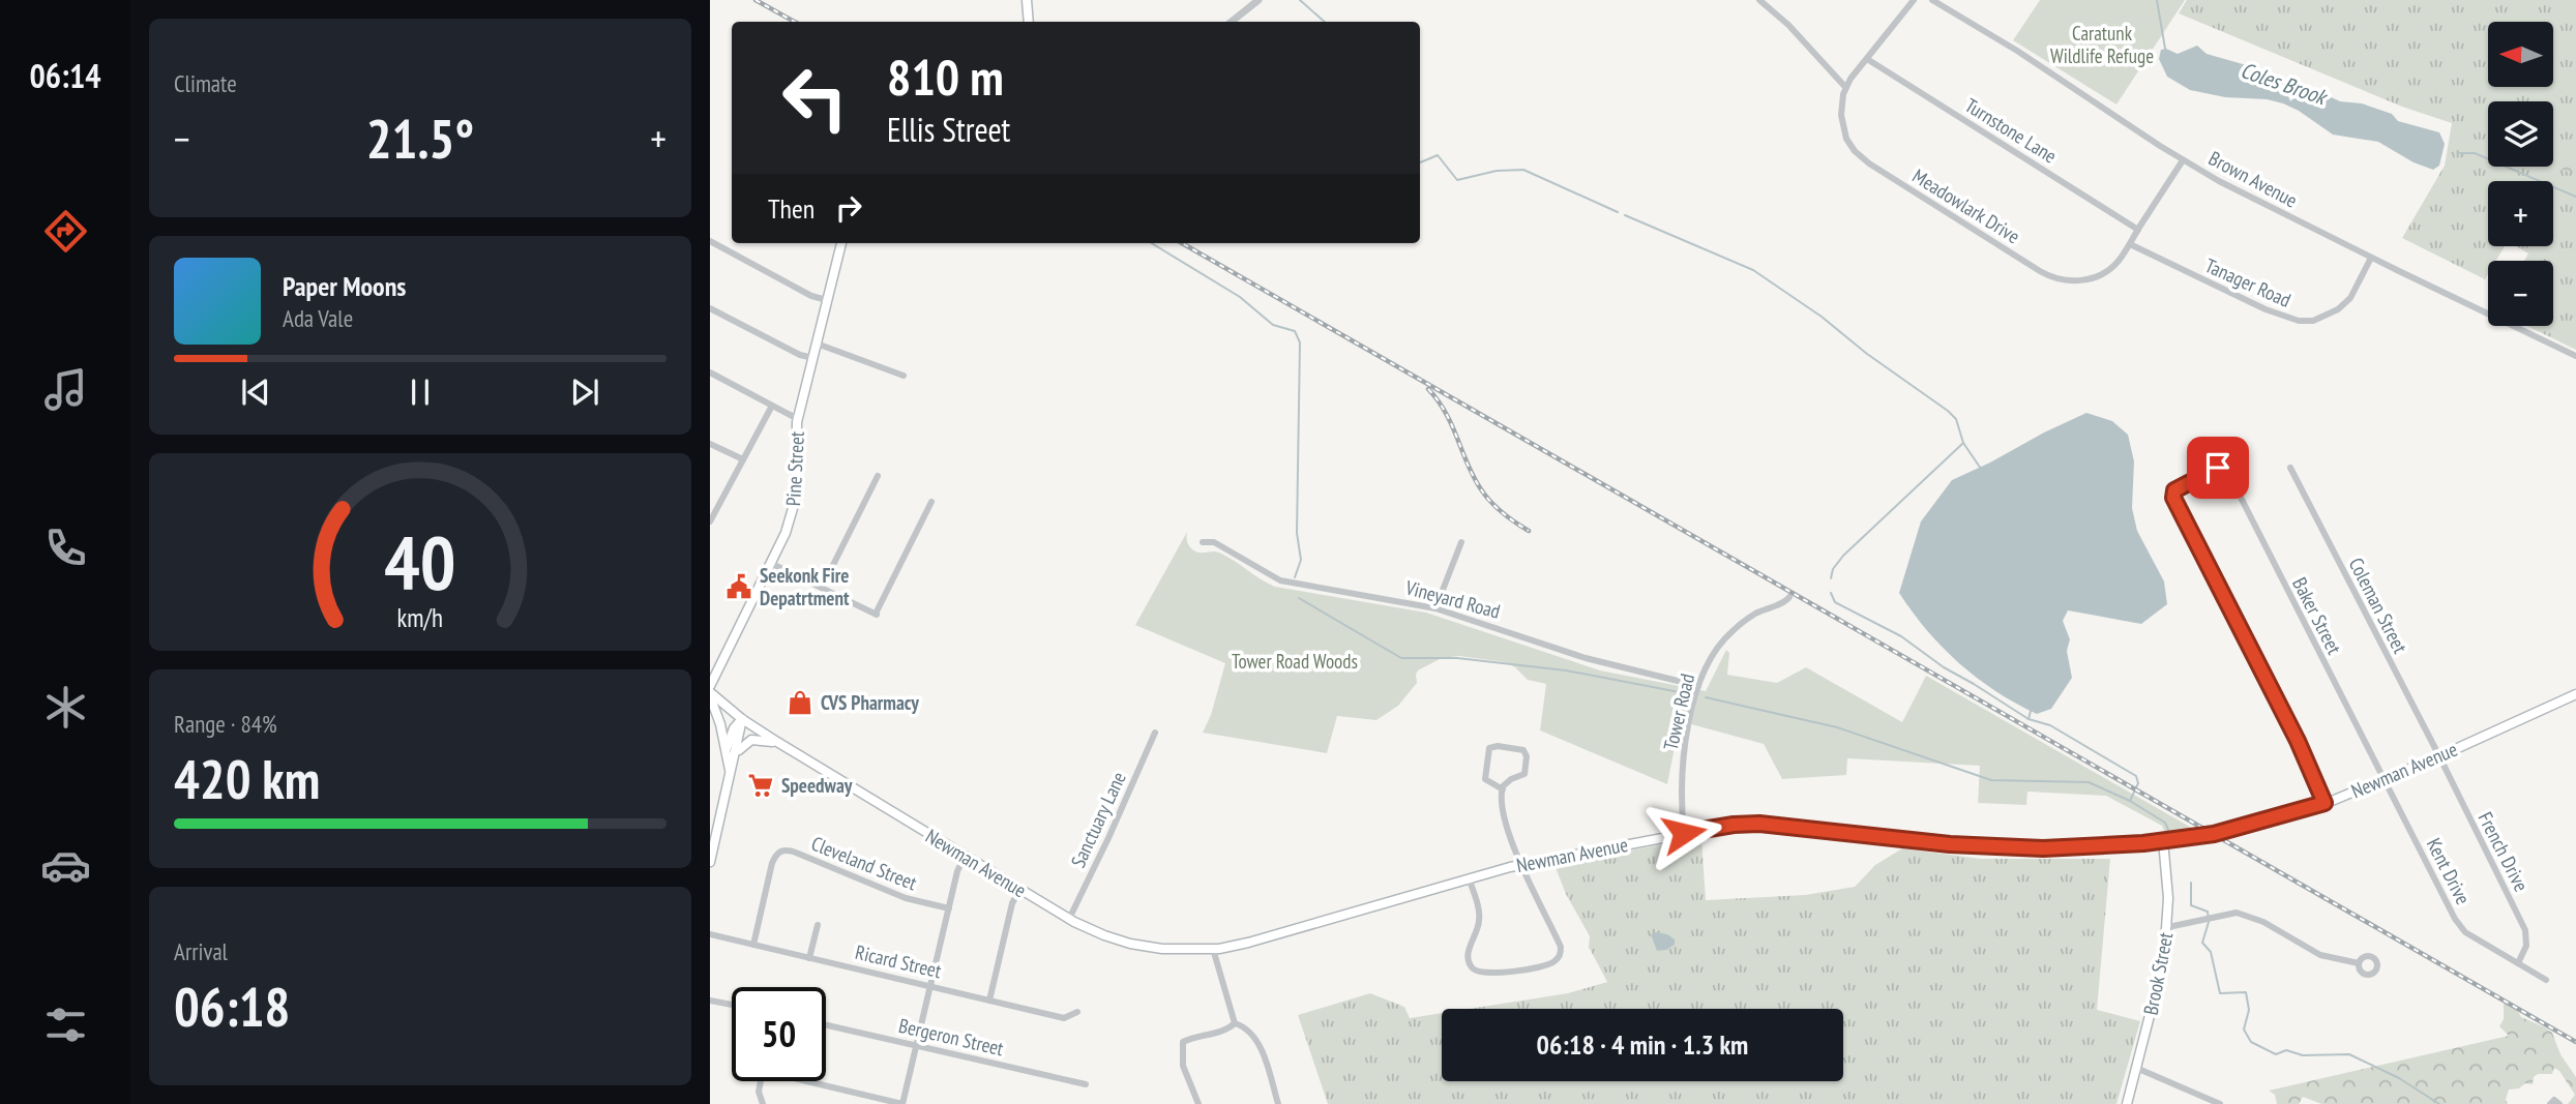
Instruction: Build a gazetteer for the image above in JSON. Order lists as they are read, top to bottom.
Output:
{
  "streets": {
    "main road": ["Pine Street", "Newman Avenue", "Brook Street"],
    "street": [
      "Turnstone Lane",
      "Brown Avenue",
      "Meadowlark Drive",
      "Tanager Road",
      "Vineyard Road",
      "Coleman Street",
      "Baker Street",
      "Tower Road",
      "Sanctuary Lane",
      "French Drive",
      "Cleveland Street",
      "Kent Drive",
      "Ricard Street",
      "Bergeron Street"
    ]
  },
  "crossings": [
    ["Turnstone Lane", "Meadowlark Drive"],
    ["Brown Avenue", "Meadowlark Drive"],
    ["Brown Avenue", "Tanager Road"],
    ["Meadowlark Drive", "Tanager Road"],
    ["Vineyard Road", "Tower Road"],
    ["Coleman Street", "Newman Avenue"],
    ["Coleman Street", "French Drive"],
    ["Baker Street", "Newman Avenue"],
    ["Baker Street", "Kent Drive"],
    ["Tower Road", "Newman Avenue"],
    ["Newman Avenue", "Sanctuary Lane"],
    ["Newman Avenue", "French Drive"],
    ["Newman Avenue", "Kent Drive"],
    ["Newman Avenue", "Brook Street"],
    ["French Drive", "Kent Drive"],
    ["Cleveland Street", "Ricard Street"]
  ],
  "water": ["Coles Brook"],
  "parks": ["Caratunk Wildlife Refuge", "Tower Road Woods"],
  "places": {
    "public building": ["Seekonk Fire Depatrtment"],
    "shop": ["CVS Pharmacy"],
    "supermarket": ["Speedway"]
  },
  "north": "left",
  "page": {
    "tabs": "06:14",
    "tile": [
      "Climate",
      ["Range · 84%", "420 km"],
      ["Arrival", "06:18"]
    ],
    "map_buttons": ["+", "−"],
    "turn": ["810 m", "Ellis Street"],
    "heat": ["−", "21.5°", "+"],
    "then": "Then",
    "song": ["Paper Moons", "Ada Vale"],
    "limit": "50",
    "trip": "06:18 · 4 min · 1.3 km",
    "gauge": ["40", "km/h"]
  }
}
